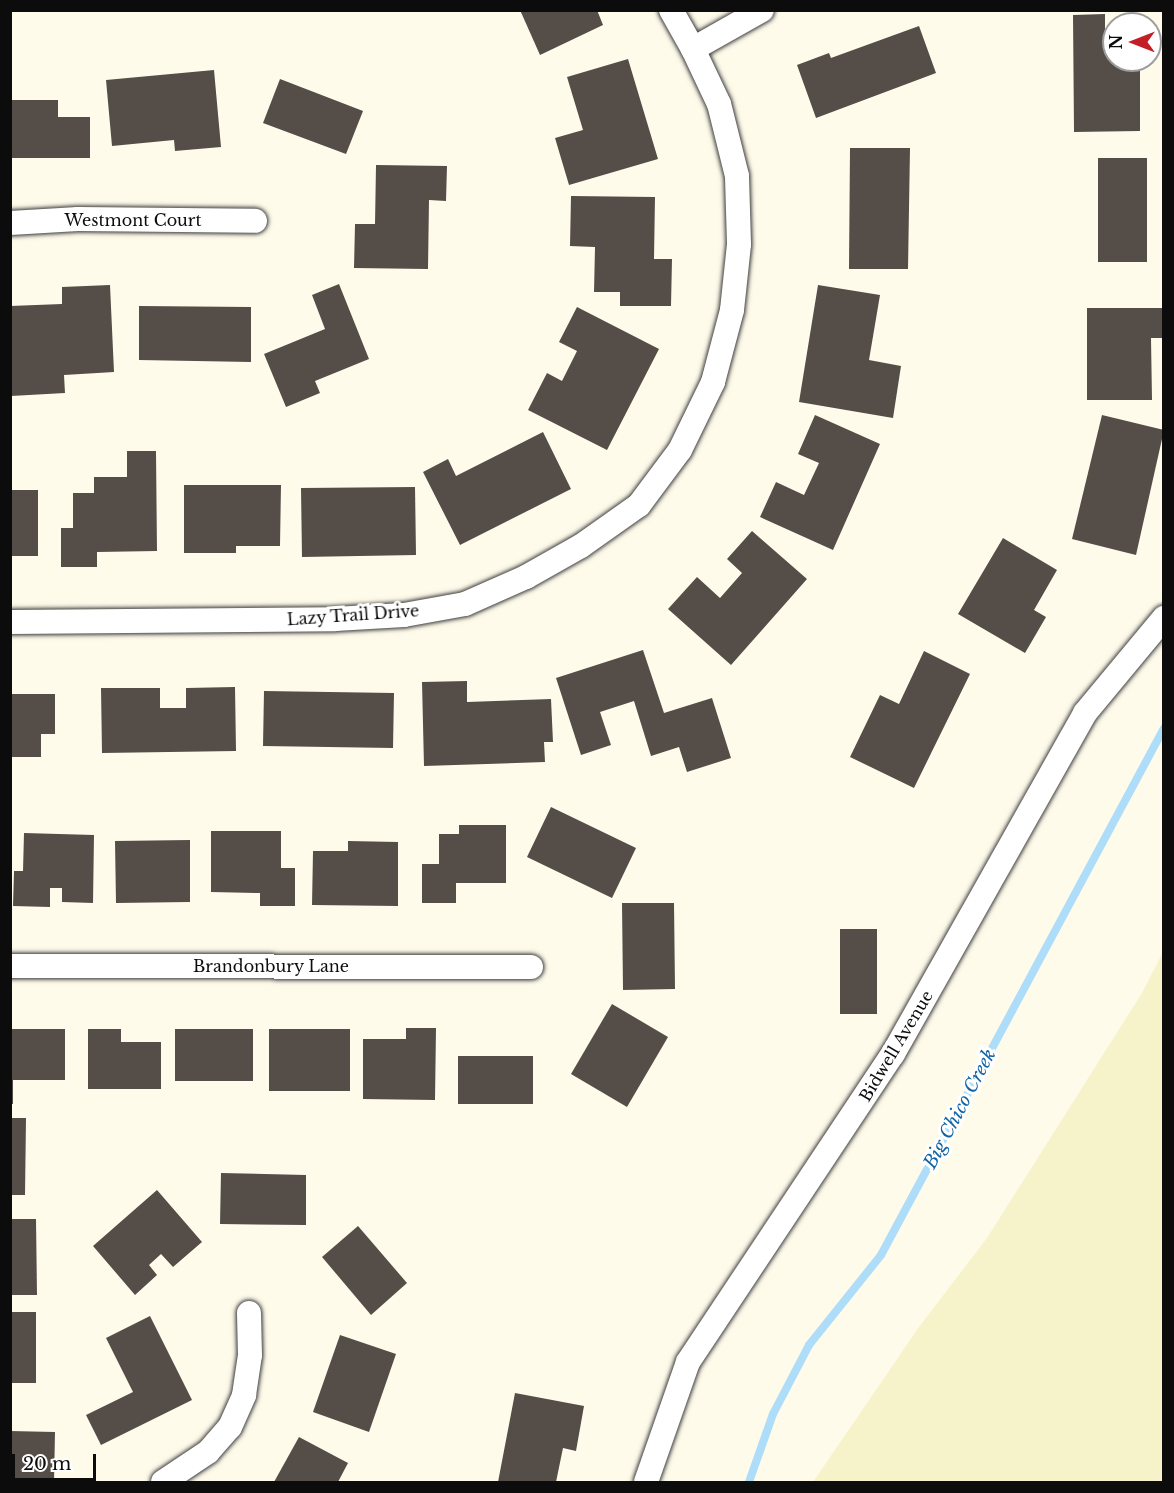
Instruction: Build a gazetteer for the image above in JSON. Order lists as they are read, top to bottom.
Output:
{
  "streets": {
    "street": [
      "Westmont Court",
      "Lazy Trail Drive",
      "Brandonbury Lane",
      "Bidwell Avenue"
    ]
  },
  "water": ["Big Chico Creek"],
  "scale_bar": "20 m",
  "north": "left"
}
